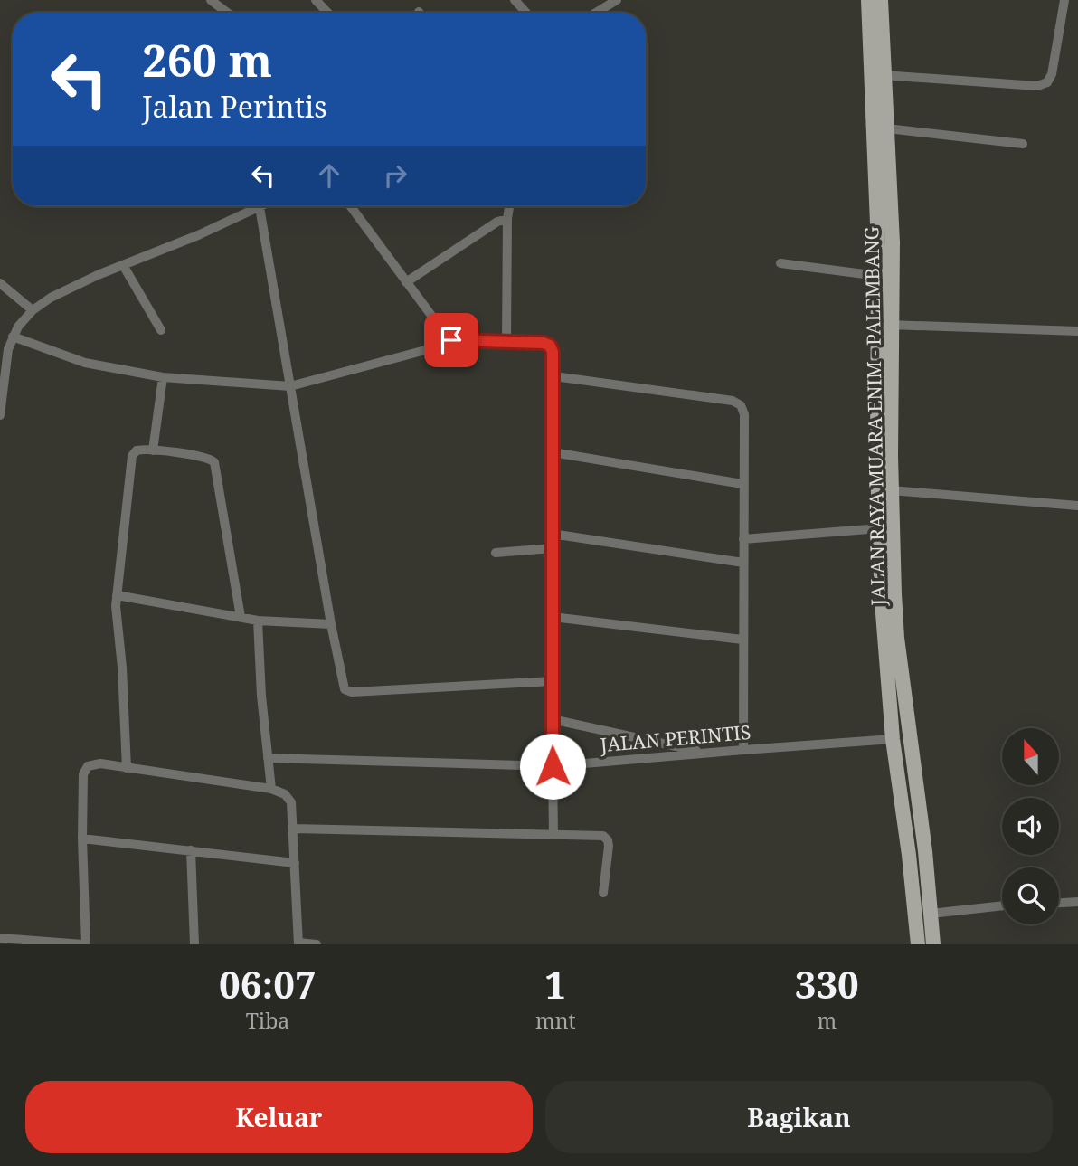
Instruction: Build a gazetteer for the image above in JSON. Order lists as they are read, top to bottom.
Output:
{
  "streets": {
    "main road": ["JALAN RAYA MUARA ENIM - PALEMBANG"],
    "street": ["JALAN PERINTIS"]
  },
  "crossings": [
    ["JALAN RAYA MUARA ENIM - PALEMBANG", "JALAN PERINTIS"]
  ],
  "north": "top",
  "page": {
    "turn": ["260 m", "Jalan Perintis"],
    "eta": [
      "06:07",
      "Tiba",
      "1",
      "mnt",
      "330",
      "m"
    ],
    "buttons": ["Keluar", "Bagikan"]
  }
}
